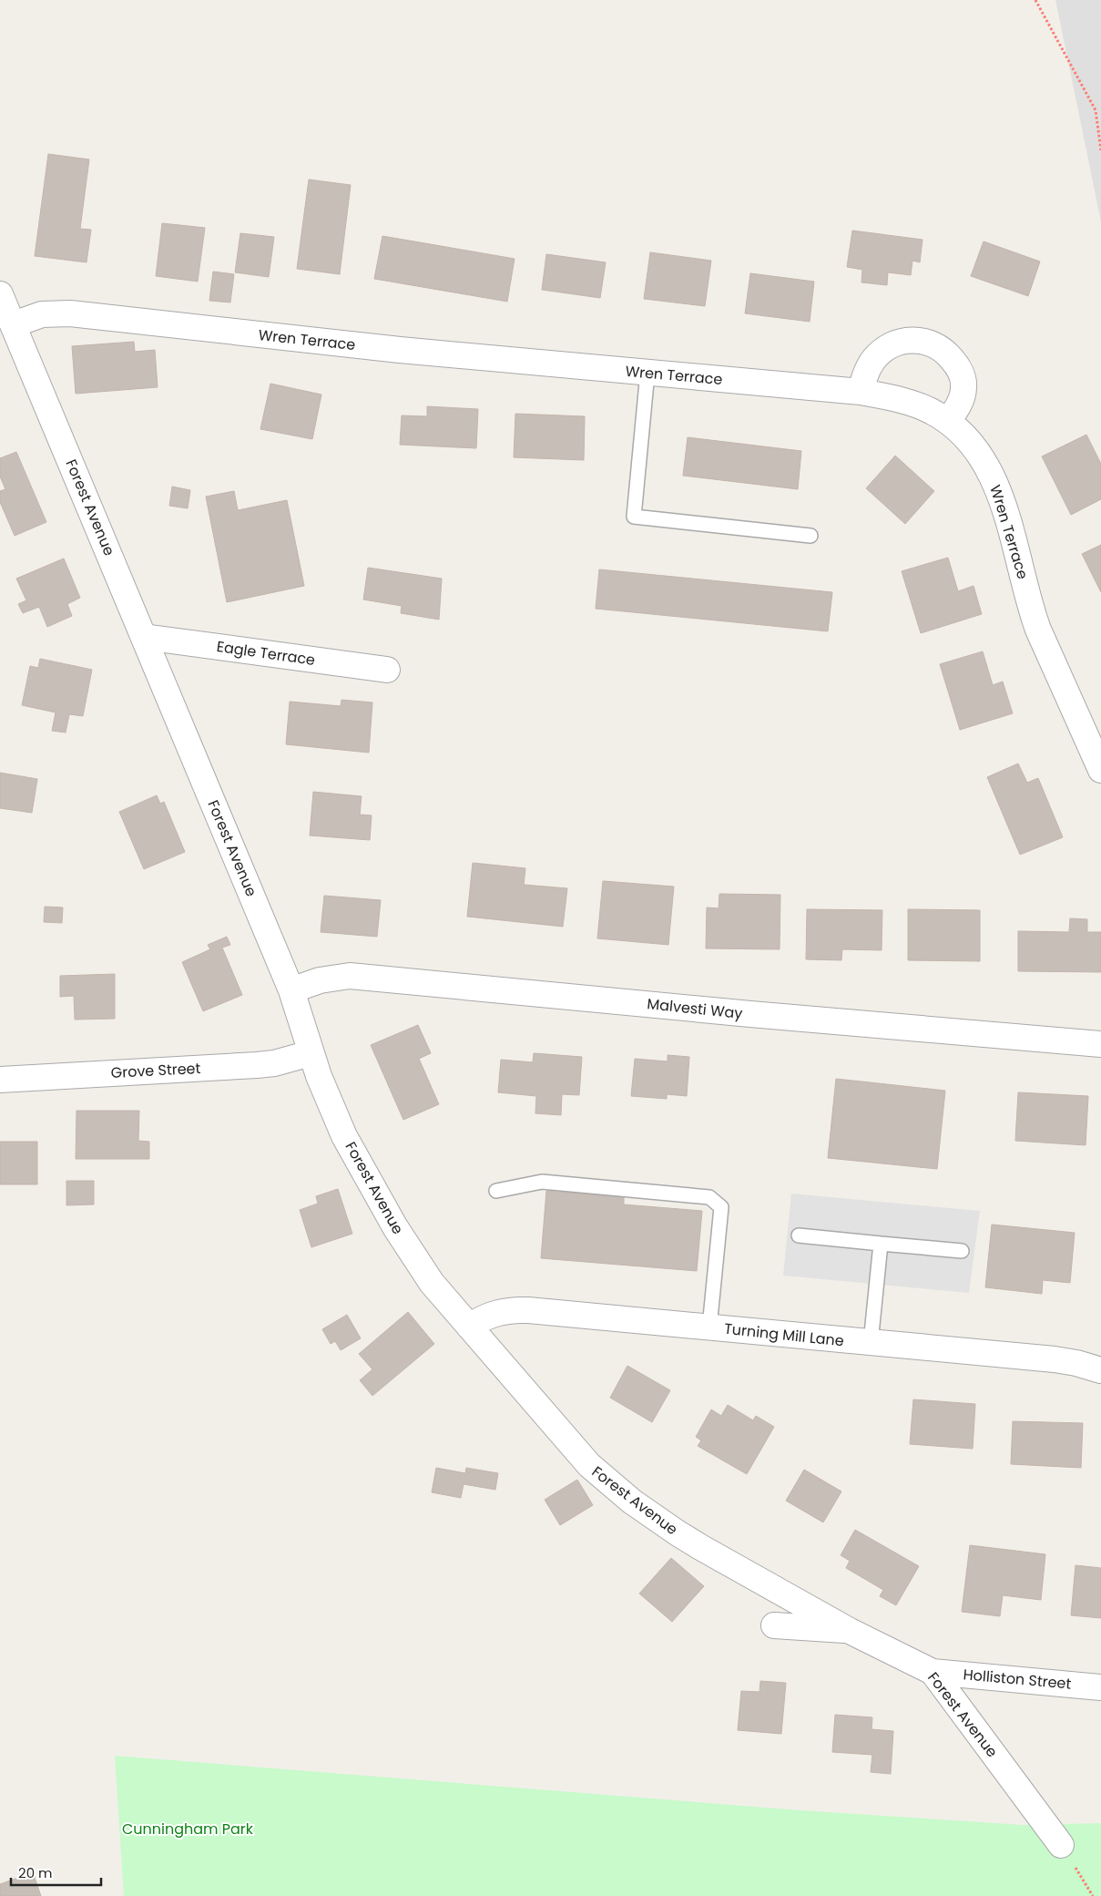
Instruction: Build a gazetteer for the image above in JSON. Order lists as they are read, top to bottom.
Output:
{
  "streets": {
    "street": [
      "Wren Terrace",
      "Forest Avenue",
      "Eagle Terrace",
      "Malvesti Way",
      "Grove Street",
      "Turning Mill Lane",
      "Holliston Street"
    ]
  },
  "crossings": [
    ["Wren Terrace", "Forest Avenue"],
    ["Forest Avenue", "Eagle Terrace"],
    ["Forest Avenue", "Malvesti Way"],
    ["Forest Avenue", "Grove Street"],
    ["Forest Avenue", "Turning Mill Lane"],
    ["Forest Avenue", "Holliston Street"]
  ],
  "parks": ["Cunningham Park"],
  "scale_bar": "20 m"
}
